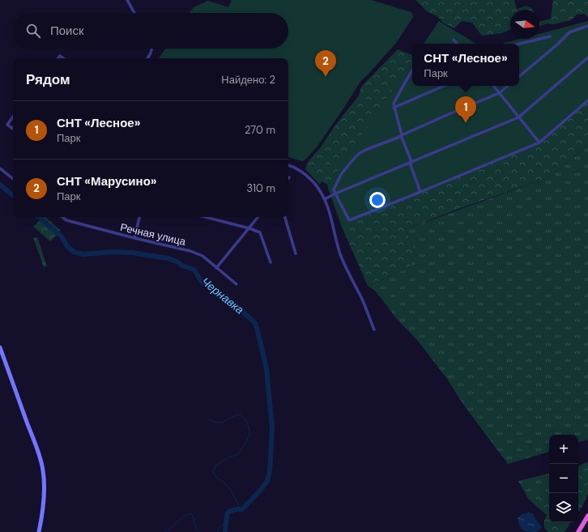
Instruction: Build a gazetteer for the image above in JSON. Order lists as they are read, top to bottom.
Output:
{
  "streets": {
    "street": ["Речная улица"]
  },
  "water": ["Чернавка"],
  "north": "right",
  "page": {
    "search": "Поиск",
    "popup": ["СНТ «Лесное»", "Парк"],
    "pins": ["2", "1"],
    "heading": ["Рядом", "Найдено: 2"],
    "list": [
      {
        "mark": "1",
        "name": "СНТ «Лесное»",
        "note": "Парк",
        "value": "270 m"
      },
      {
        "mark": "2",
        "name": "СНТ «Марусино»",
        "note": "Парк",
        "value": "310 m"
      }
    ],
    "map_buttons": ["+", "−"]
  }
}
